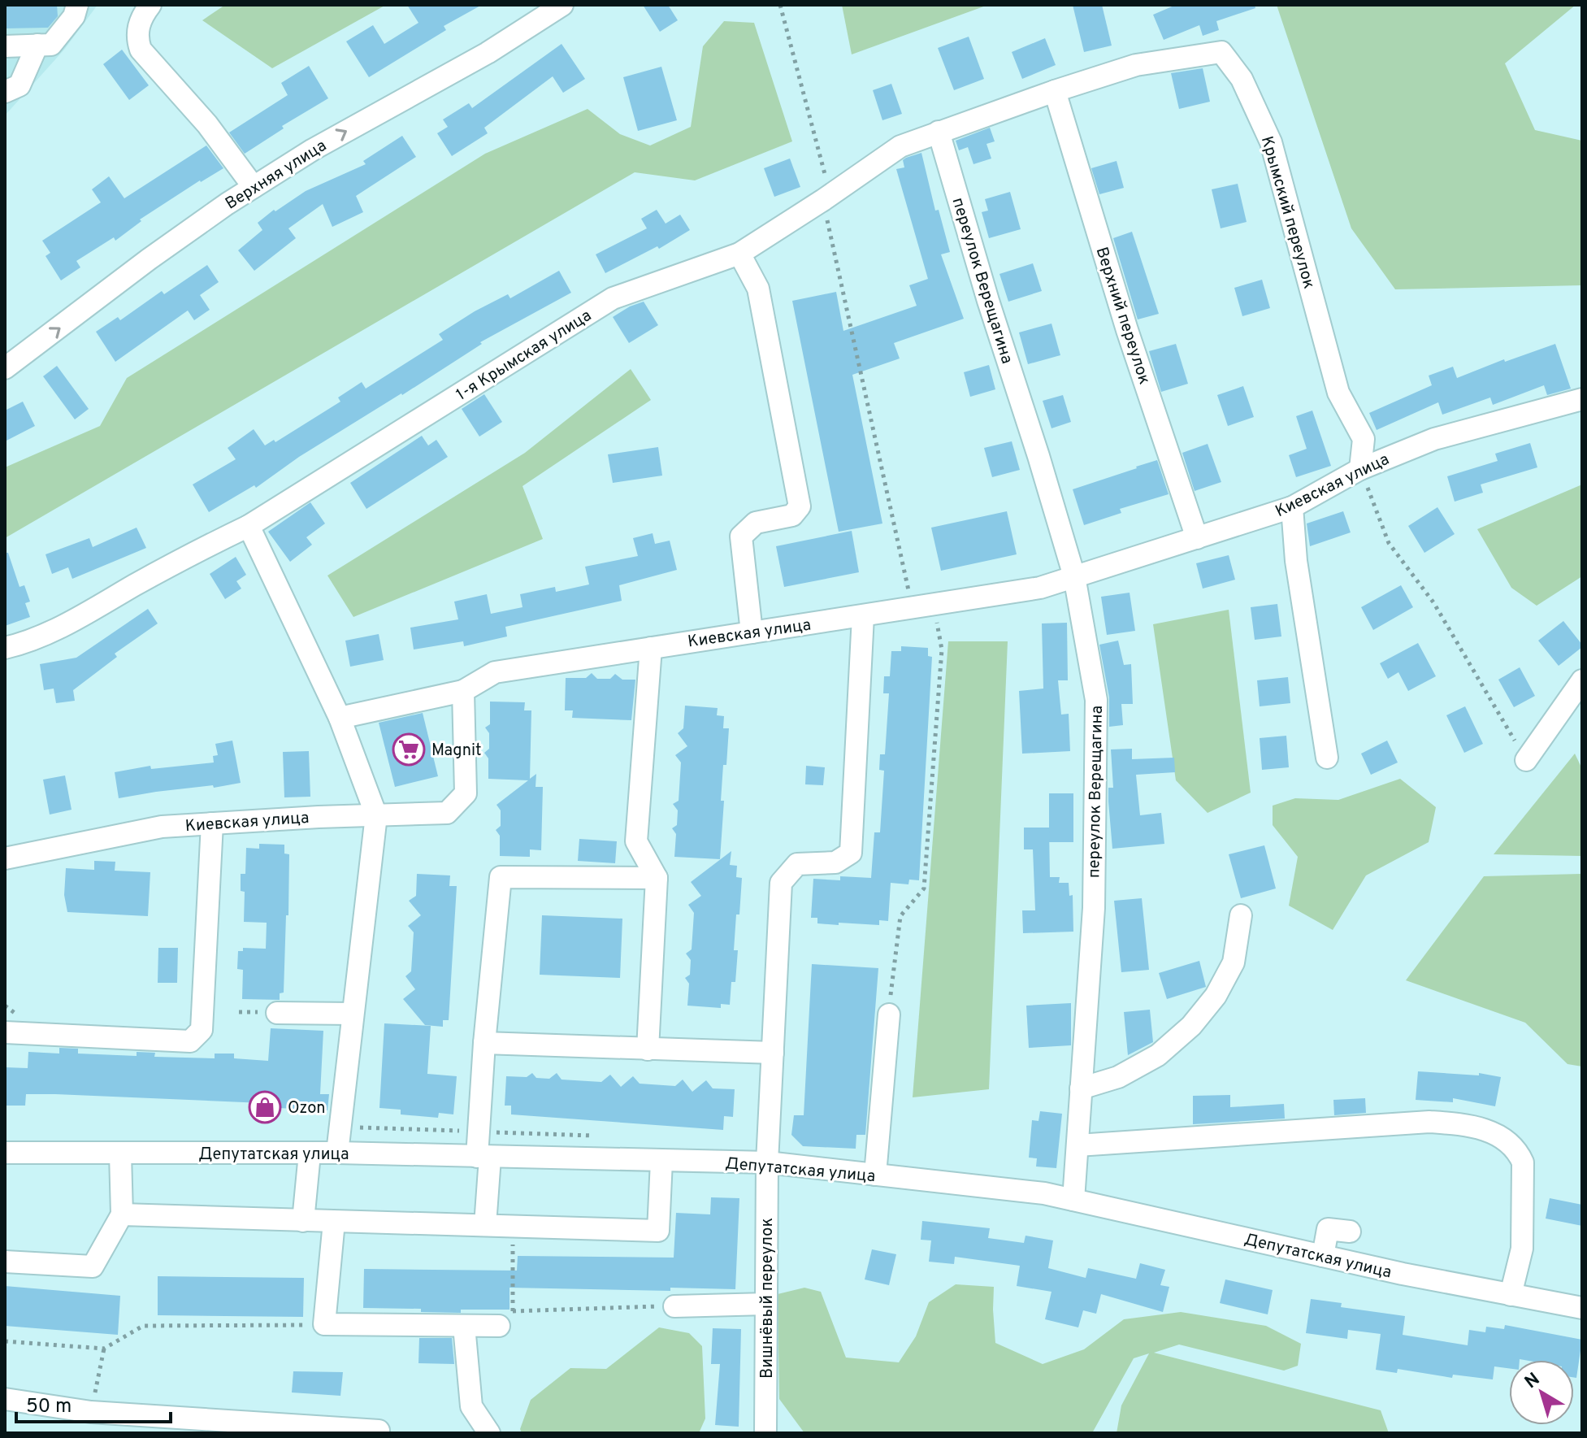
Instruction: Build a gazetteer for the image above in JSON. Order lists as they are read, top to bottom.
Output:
{
  "streets": {
    "street": [
      "Верхняя улица",
      "Крымский переулок",
      "переулок Верещагина",
      "Верхний переулок",
      "1-я Крымская улица",
      "Киевская улица",
      "Депутатская улица",
      "Вишнёвый переулок"
    ]
  },
  "crossings": [
    ["Крымский переулок", "Верхний переулок"],
    ["Крымский переулок", "1-я Крымская улица"],
    ["Крымский переулок", "Киевская улица"],
    ["переулок Верещагина", "1-я Крымская улица"],
    ["переулок Верещагина", "Киевская улица"],
    ["переулок Верещагина", "Депутатская улица"],
    ["Верхний переулок", "1-я Крымская улица"],
    ["Верхний переулок", "Киевская улица"],
    ["Киевская улица", "Вишнёвый переулок"],
    ["Депутатская улица", "Вишнёвый переулок"]
  ],
  "one_way": ["Верхняя улица"],
  "places": {
    "supermarket": ["Magnit"],
    "shop": ["Ozon"]
  },
  "scale_bar": "50 m",
  "north": "top left"
}
